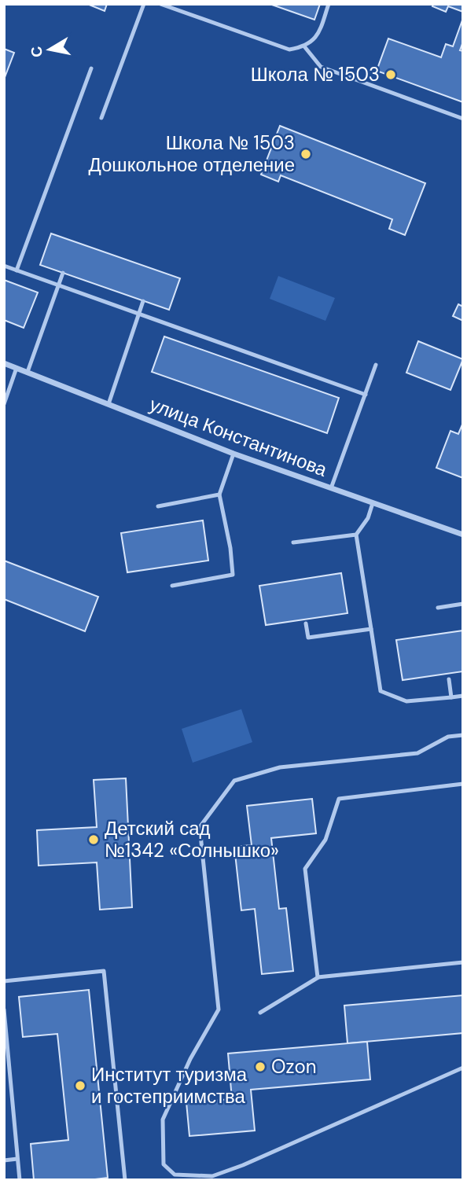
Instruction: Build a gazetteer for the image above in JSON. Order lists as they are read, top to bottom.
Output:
{
  "streets": {
    "street": ["улица Константинова"]
  },
  "places": [
    "Школа № 1503",
    "Школа № 1503 Дошкольное отделение",
    "Детский сад №1342 «Солнышко»",
    "Ozon",
    "Институт туризма и гостеприимства"
  ],
  "north": "left"
}
